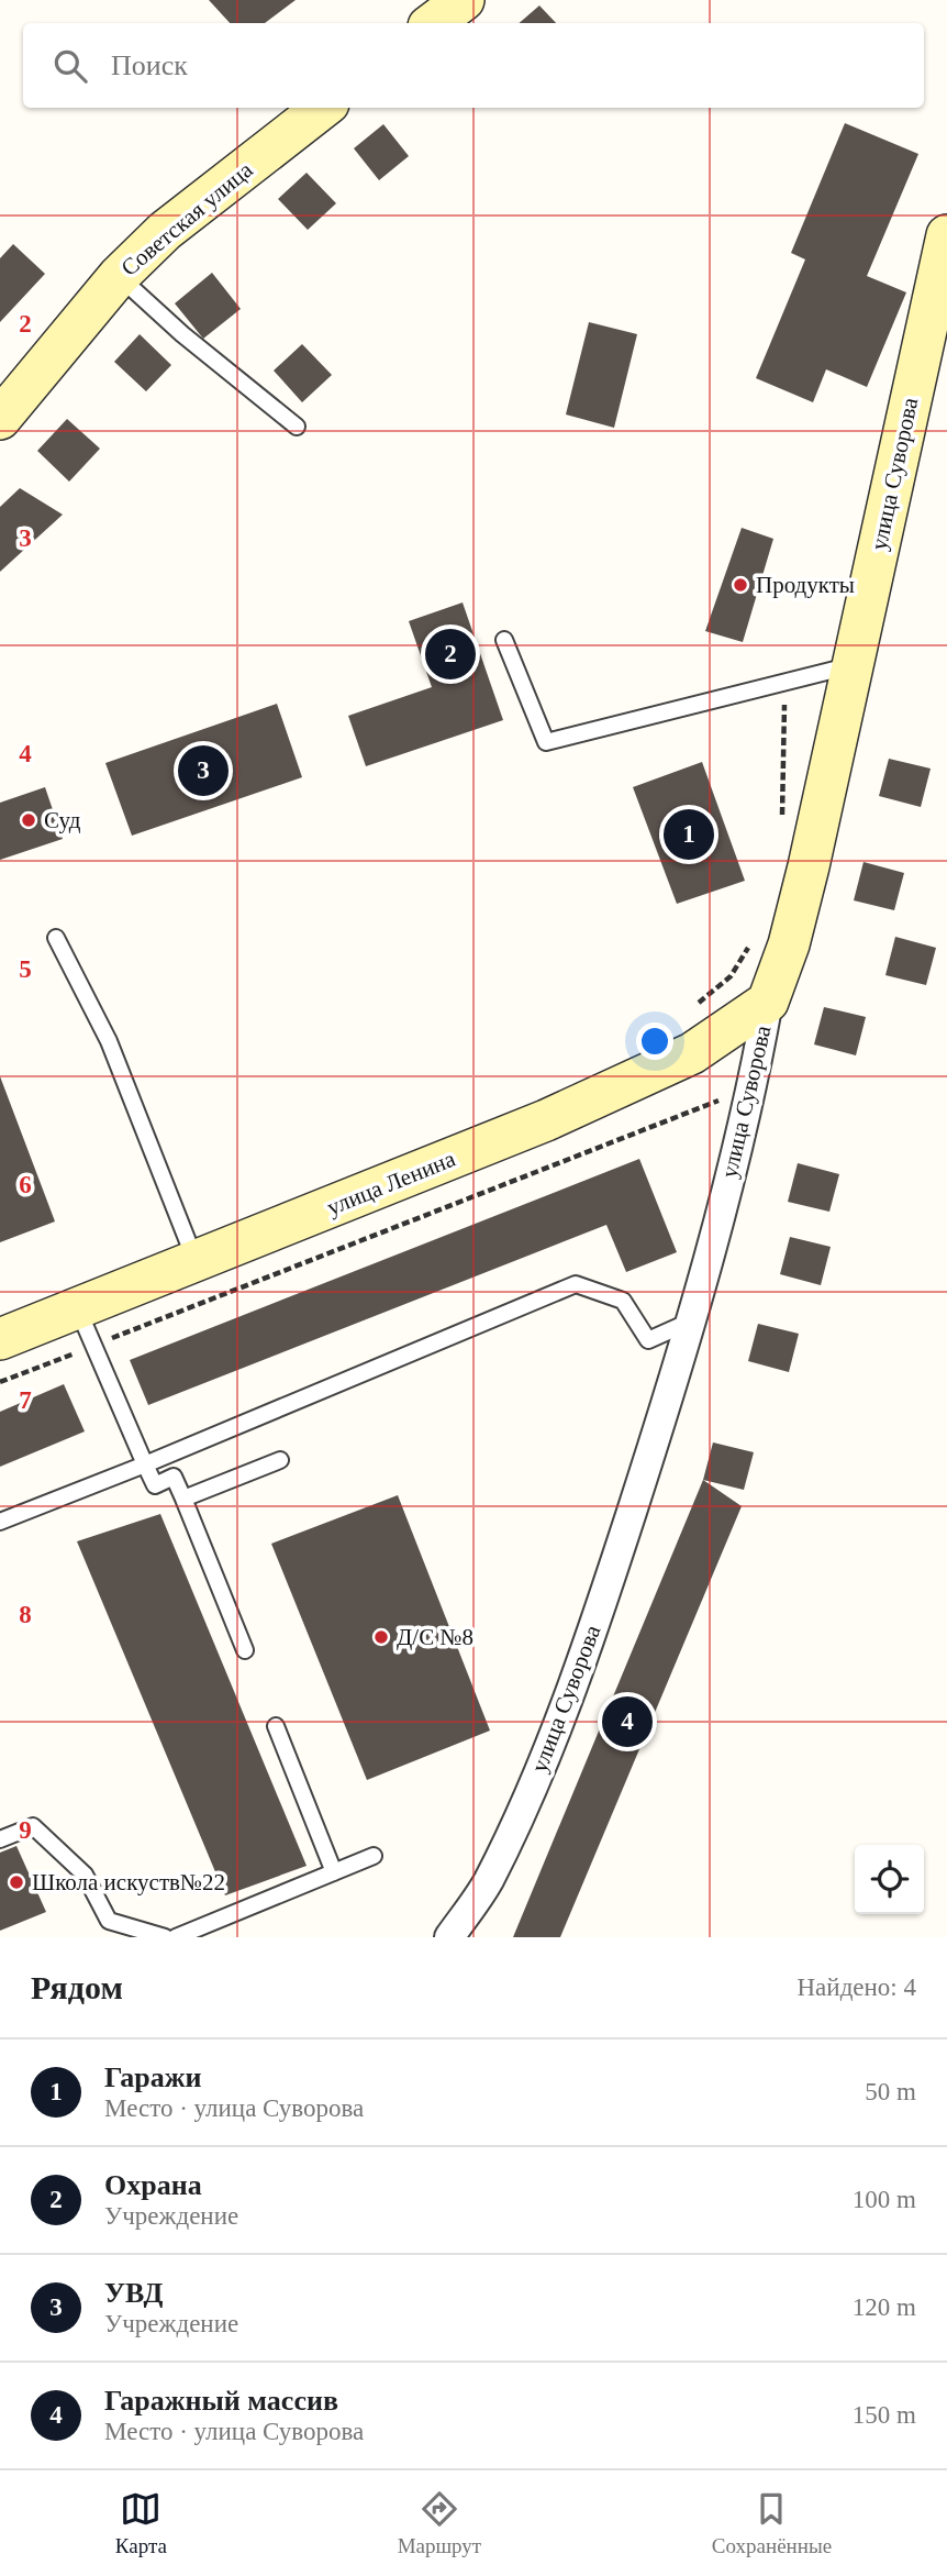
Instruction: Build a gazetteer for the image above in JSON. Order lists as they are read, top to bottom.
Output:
{
  "streets": {
    "street": ["Советская улица", "улица Суворова", "улица Ленина"]
  },
  "crossings": [
    ["улица Суворова", "улица Ленина"]
  ],
  "places": [
    "Продукты",
    "Суд",
    "Д/С №8",
    "Школа искуств№22"
  ],
  "page": {
    "search": "Поиск",
    "pins": [
      "2",
      "3",
      "1",
      "4"
    ],
    "heading": ["Рядом", "Найдено: 4"],
    "list": [
      {
        "mark": "1",
        "name": "Гаражи",
        "note": "Место · улица Суворова",
        "value": "50 m"
      },
      {
        "mark": "2",
        "name": "Охрана",
        "note": "Учреждение",
        "value": "100 m"
      },
      {
        "mark": "3",
        "name": "УВД",
        "note": "Учреждение",
        "value": "120 m"
      },
      {
        "mark": "4",
        "name": "Гаражный массив",
        "note": "Место · улица Суворова",
        "value": "150 m"
      }
    ],
    "nav": ["Карта", "Маршрут", "Сохранённые"]
  },
  "grid": {
    "rows": [
      "2",
      "3",
      "4",
      "5",
      "6",
      "7",
      "8",
      "9"
    ]
  }
}
